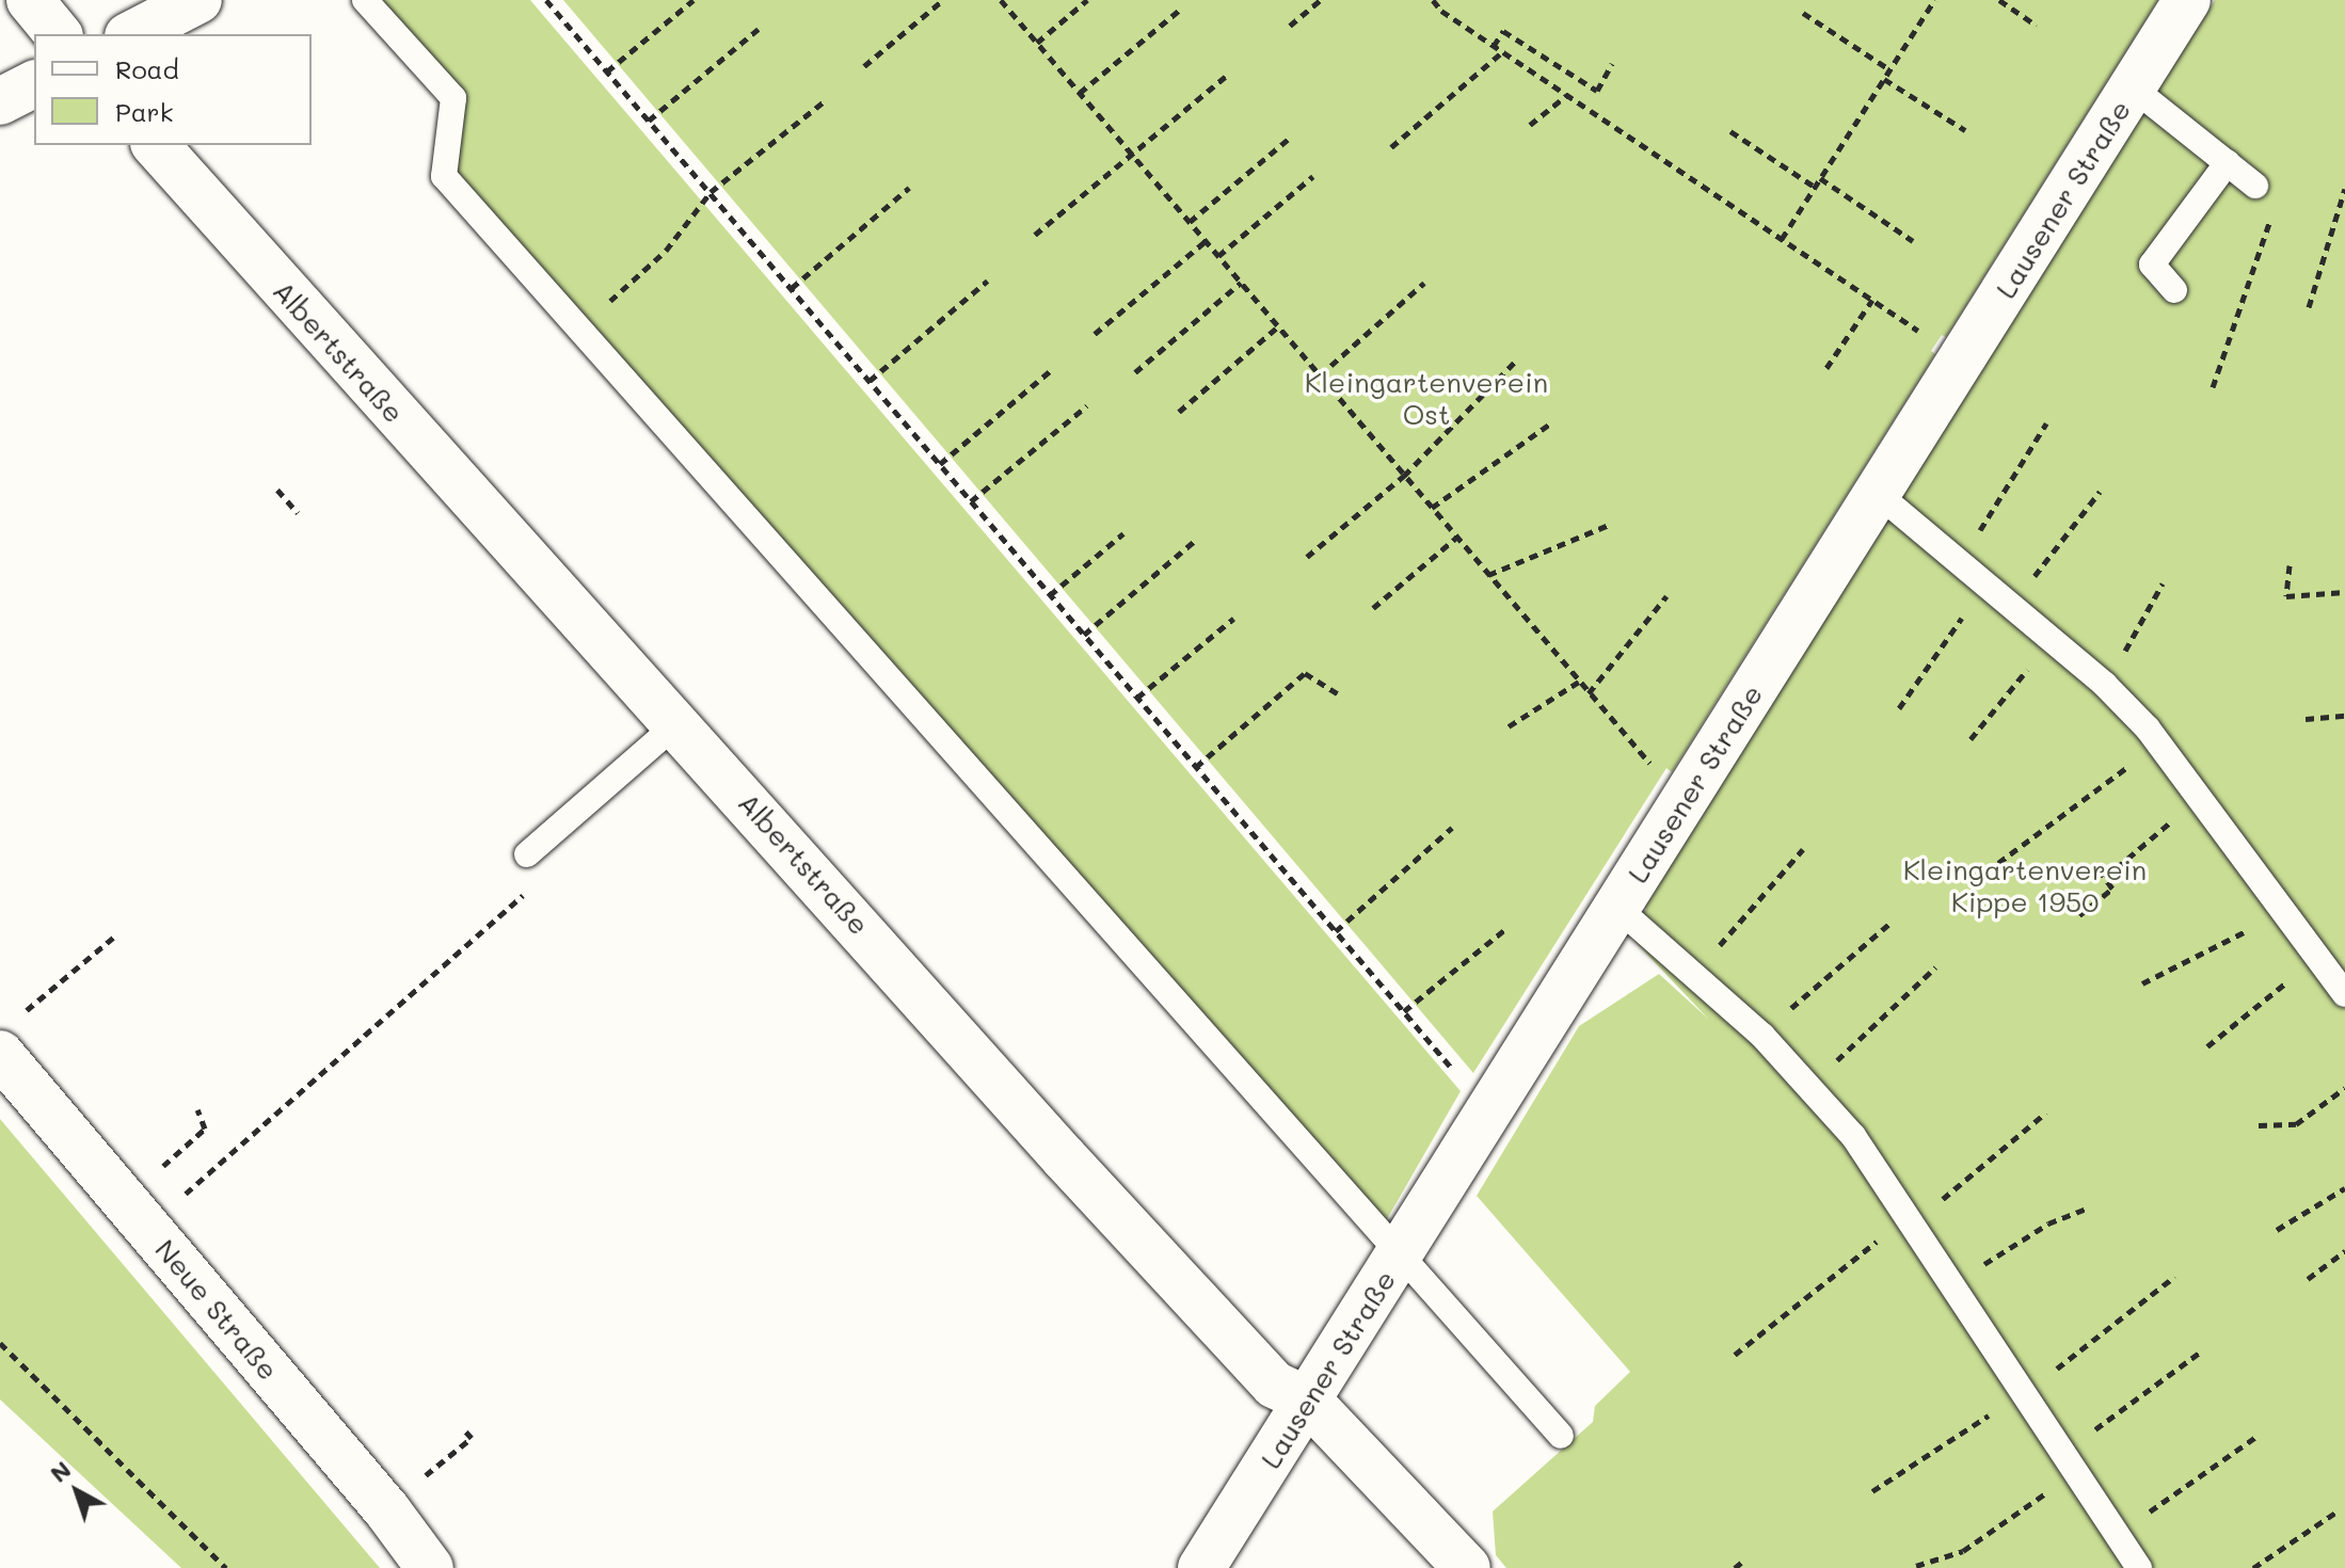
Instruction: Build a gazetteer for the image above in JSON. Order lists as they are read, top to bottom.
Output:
{
  "streets": {
    "street": ["Lausener Straße", "Albertstraße", "Neue Straße"]
  },
  "crossings": [
    ["Lausener Straße", "Albertstraße"]
  ],
  "parks": ["Kleingartenverein Ost", "Kleingartenverein Kippe 1950"],
  "legend": ["Road", "Park"],
  "north": "top left"
}
